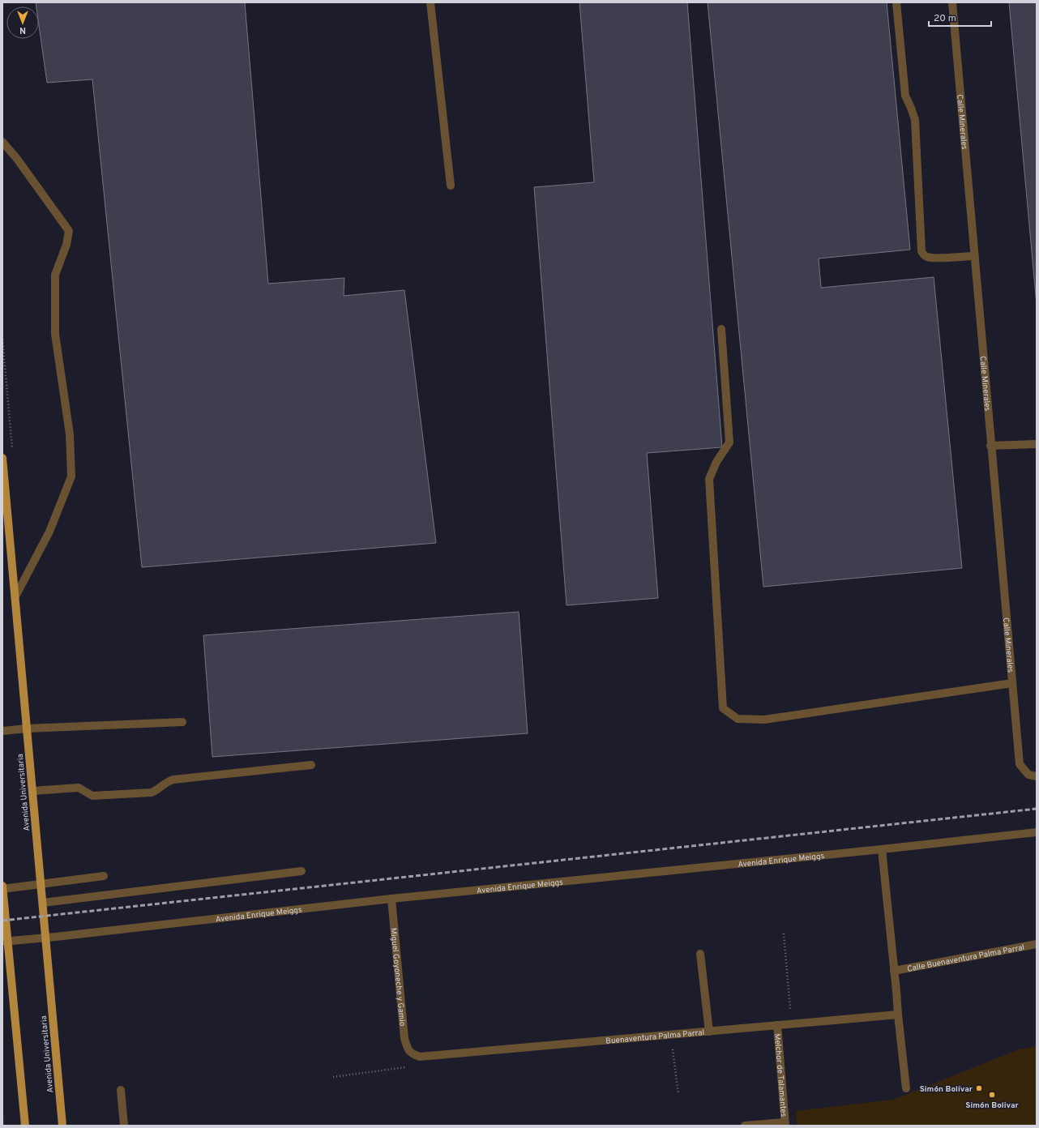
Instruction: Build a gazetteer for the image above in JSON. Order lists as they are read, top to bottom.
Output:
{
  "streets": {
    "main road": ["Avenida Universitaria"],
    "street": [
      "Calle Minerales",
      "Avenida Enrique Meiggs",
      "Calle Buenaventura Palma Parral",
      "Miguel Goyoneche y Gamio",
      "Buenaventura Palma Parral",
      "Melchor de Talamantes"
    ]
  },
  "crossings": [
    ["Avenida Universitaria", "Avenida Enrique Meiggs"],
    ["Avenida Enrique Meiggs", "Miguel Goyoneche y Gamio"],
    ["Miguel Goyoneche y Gamio", "Buenaventura Palma Parral"],
    ["Buenaventura Palma Parral", "Melchor de Talamantes"]
  ],
  "places": ["Simón Bolívar", "Simón Bolivar"],
  "scale_bar": "20 m",
  "north": "bottom"
}
